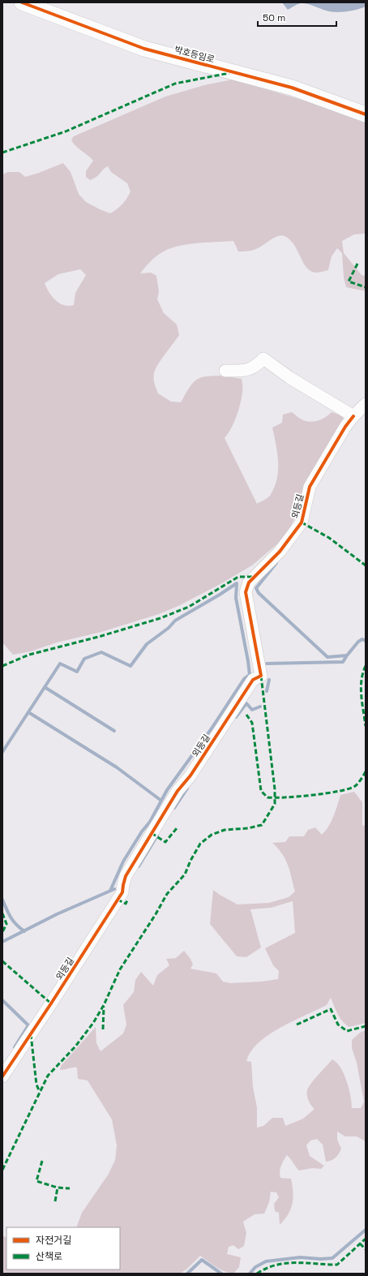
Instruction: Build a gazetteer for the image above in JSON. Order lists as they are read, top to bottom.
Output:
{
  "streets": {
    "street": ["박호등임로", "외등길"]
  },
  "legend": ["자전거길", "산책로"],
  "scale_bar": "50 m"
}
